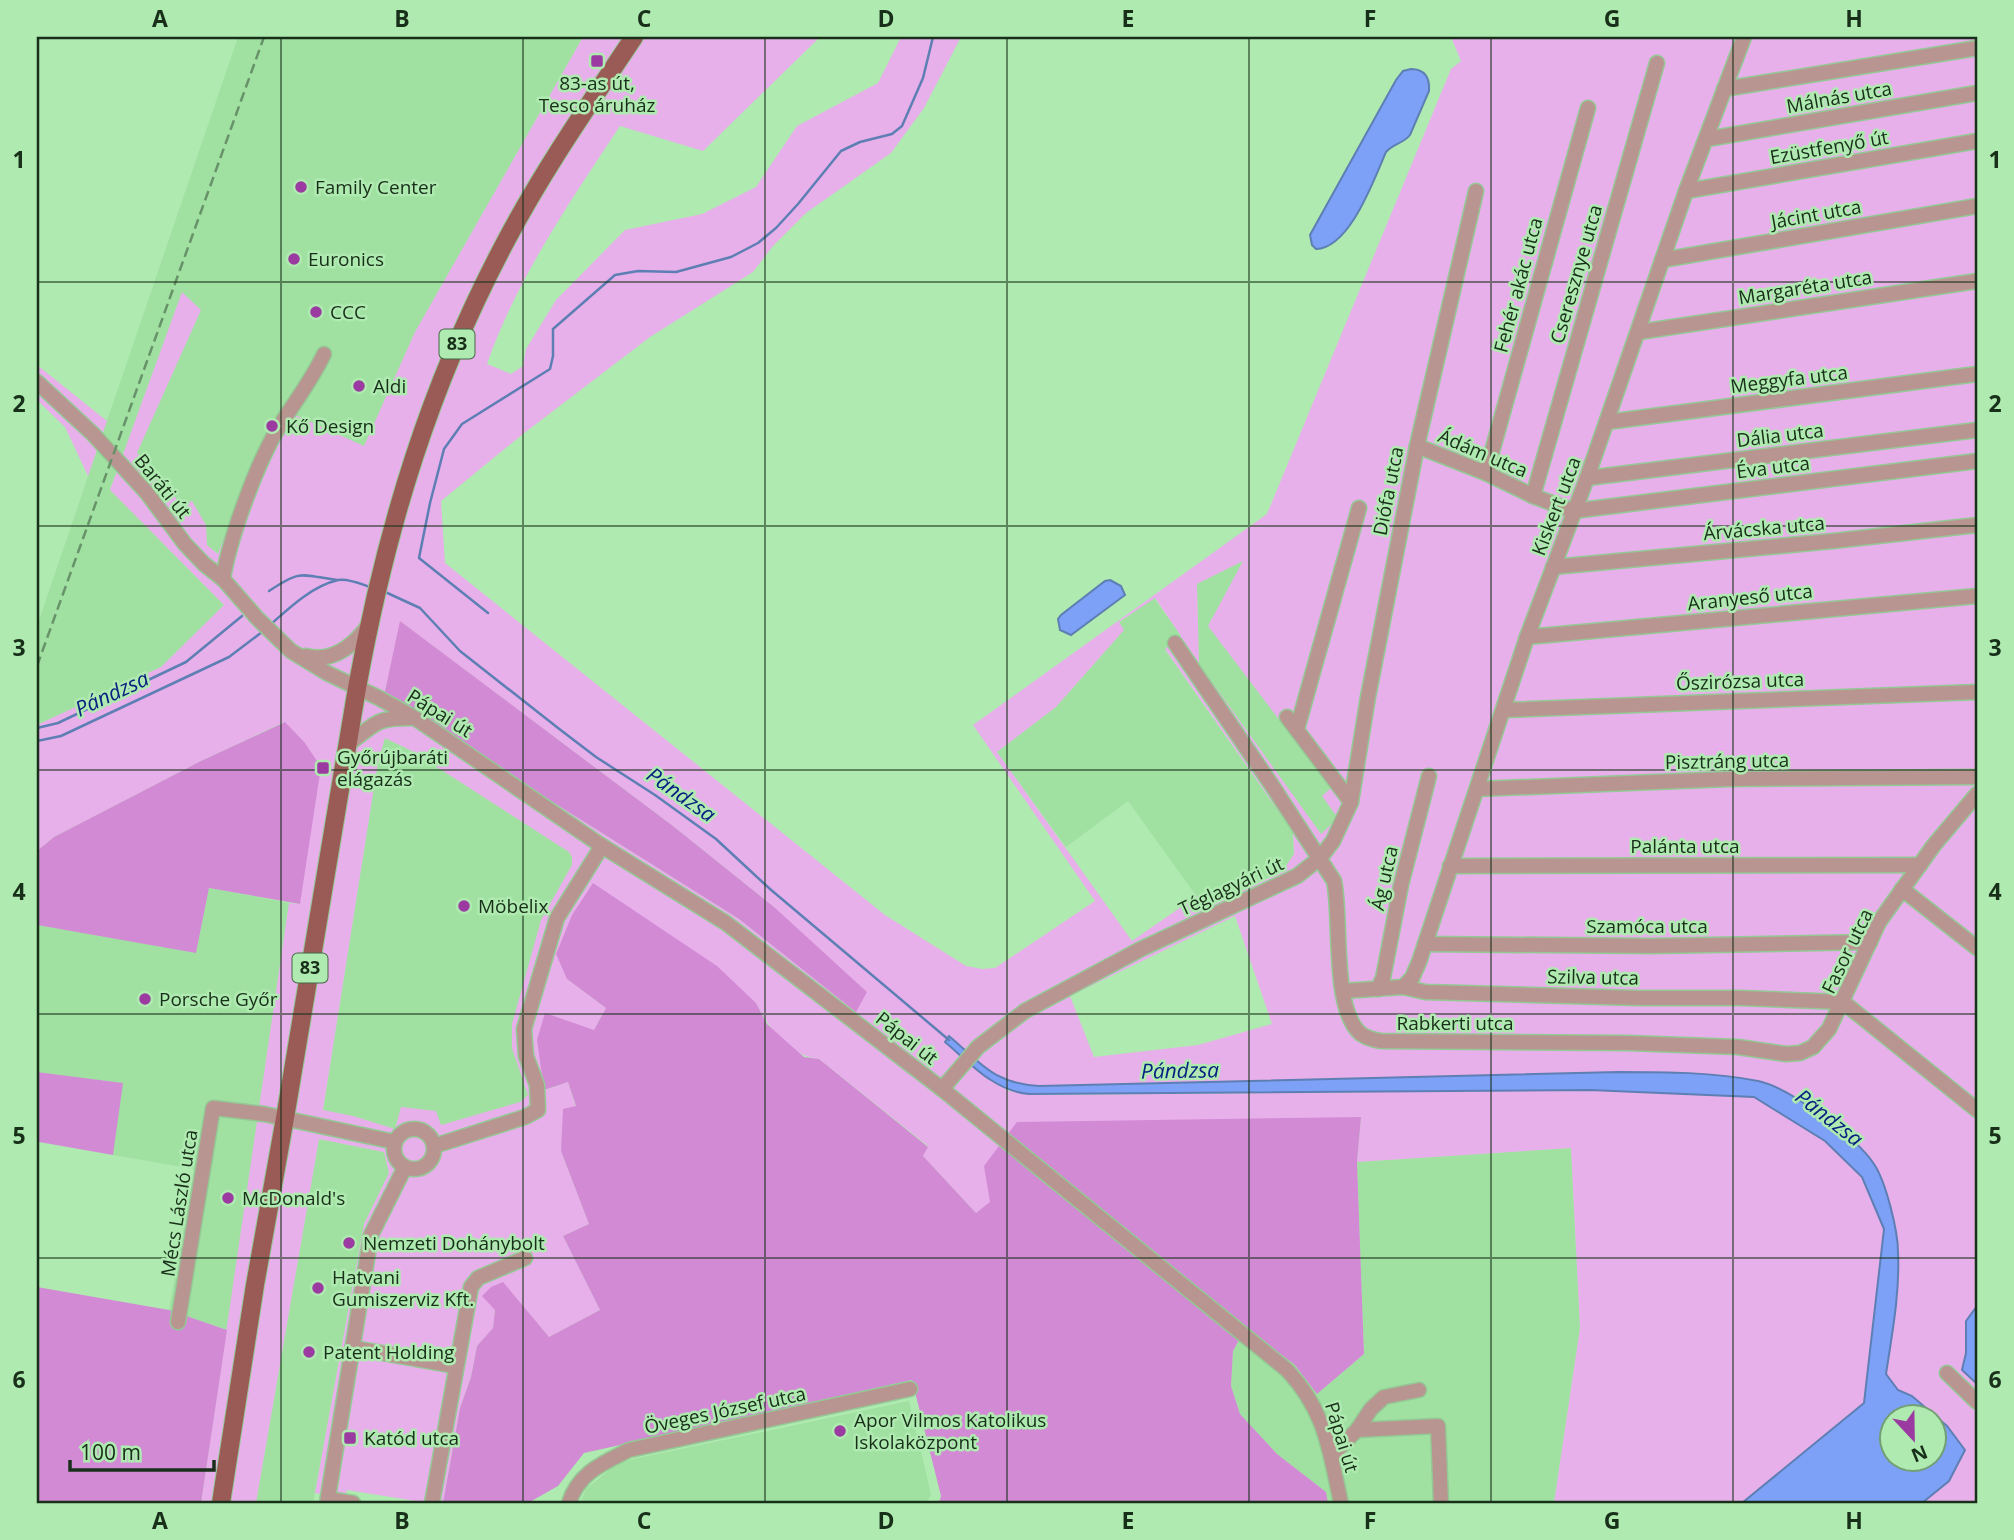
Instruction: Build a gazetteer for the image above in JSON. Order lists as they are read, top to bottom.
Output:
{
  "streets": {
    "main road": ["83"],
    "street": [
      "Málnás utca",
      "Ezüstfenyő út",
      "Jácint utca",
      "Cseresznye utca",
      "Fehér akác utca",
      "Margaréta utca",
      "Meggyfa utca",
      "Dália utca",
      "Ádám utca",
      "Éva utca",
      "Baráti út",
      "Diófa utca",
      "Kiskert utca",
      "Árvácska utca",
      "Aranyeső utca",
      "Őszirózsa utca",
      "Pápai út",
      "Pisztráng utca",
      "Palánta utca",
      "Ág utca",
      "Téglagyári út",
      "Szamóca utca",
      "Fasor utca",
      "Szilva utca",
      "Rabkerti utca",
      "Mécs László utca",
      "Öveges József utca"
    ]
  },
  "crossings": [
    ["Málnás utca", "Kiskert utca"],
    ["Ezüstfenyő út", "Kiskert utca"],
    ["Jácint utca", "Kiskert utca"],
    ["Cseresznye utca", "Ádám utca"],
    ["Fehér akác utca", "Ádám utca"],
    ["Margaréta utca", "Kiskert utca"],
    ["83", "Pápai út"],
    ["83", "Mécs László utca"],
    ["Meggyfa utca", "Kiskert utca"],
    ["Dália utca", "Kiskert utca"],
    ["Ádám utca", "Éva utca"],
    ["Ádám utca", "Diófa utca"],
    ["Ádám utca", "Kiskert utca"],
    ["Éva utca", "Kiskert utca"],
    ["Baráti út", "Pápai út"],
    ["Kiskert utca", "Árvácska utca"],
    ["Kiskert utca", "Aranyeső utca"],
    ["Kiskert utca", "Őszirózsa utca"],
    ["Kiskert utca", "Pisztráng utca"],
    ["Kiskert utca", "Palánta utca"],
    ["Kiskert utca", "Szamóca utca"],
    ["Kiskert utca", "Szilva utca"],
    ["Pápai út", "Téglagyári út"],
    ["Palánta utca", "Fasor utca"],
    ["Ág utca", "Szilva utca"],
    ["Téglagyári út", "Rabkerti utca"],
    ["Szamóca utca", "Fasor utca"],
    ["Fasor utca", "Szilva utca"],
    ["Fasor utca", "Rabkerti utca"],
    ["Szilva utca", "Rabkerti utca"]
  ],
  "water": ["Pándzsa"],
  "places": {
    "transit": ["83-as út, Tesco áruház", "Győrújbaráti elágazás", "Katód utca"],
    "other": [
      "Family Center",
      "Euronics",
      "CCC",
      "Aldi",
      "Kő Design",
      "Möbelix",
      "Porsche Győr",
      "McDonald's",
      "Nemzeti Dohánybolt",
      "Hatvani Gumiszerviz Kft.",
      "Patent Holding",
      "Apor Vilmos Katolikus Iskolaközpont"
    ]
  },
  "scale_bar": "100 m",
  "north": "bottom",
  "grid": {
    "columns": [
      "A",
      "B",
      "C",
      "D",
      "E",
      "F",
      "G",
      "H"
    ],
    "rows": [
      "1",
      "2",
      "3",
      "4",
      "5",
      "6"
    ]
  }
}
